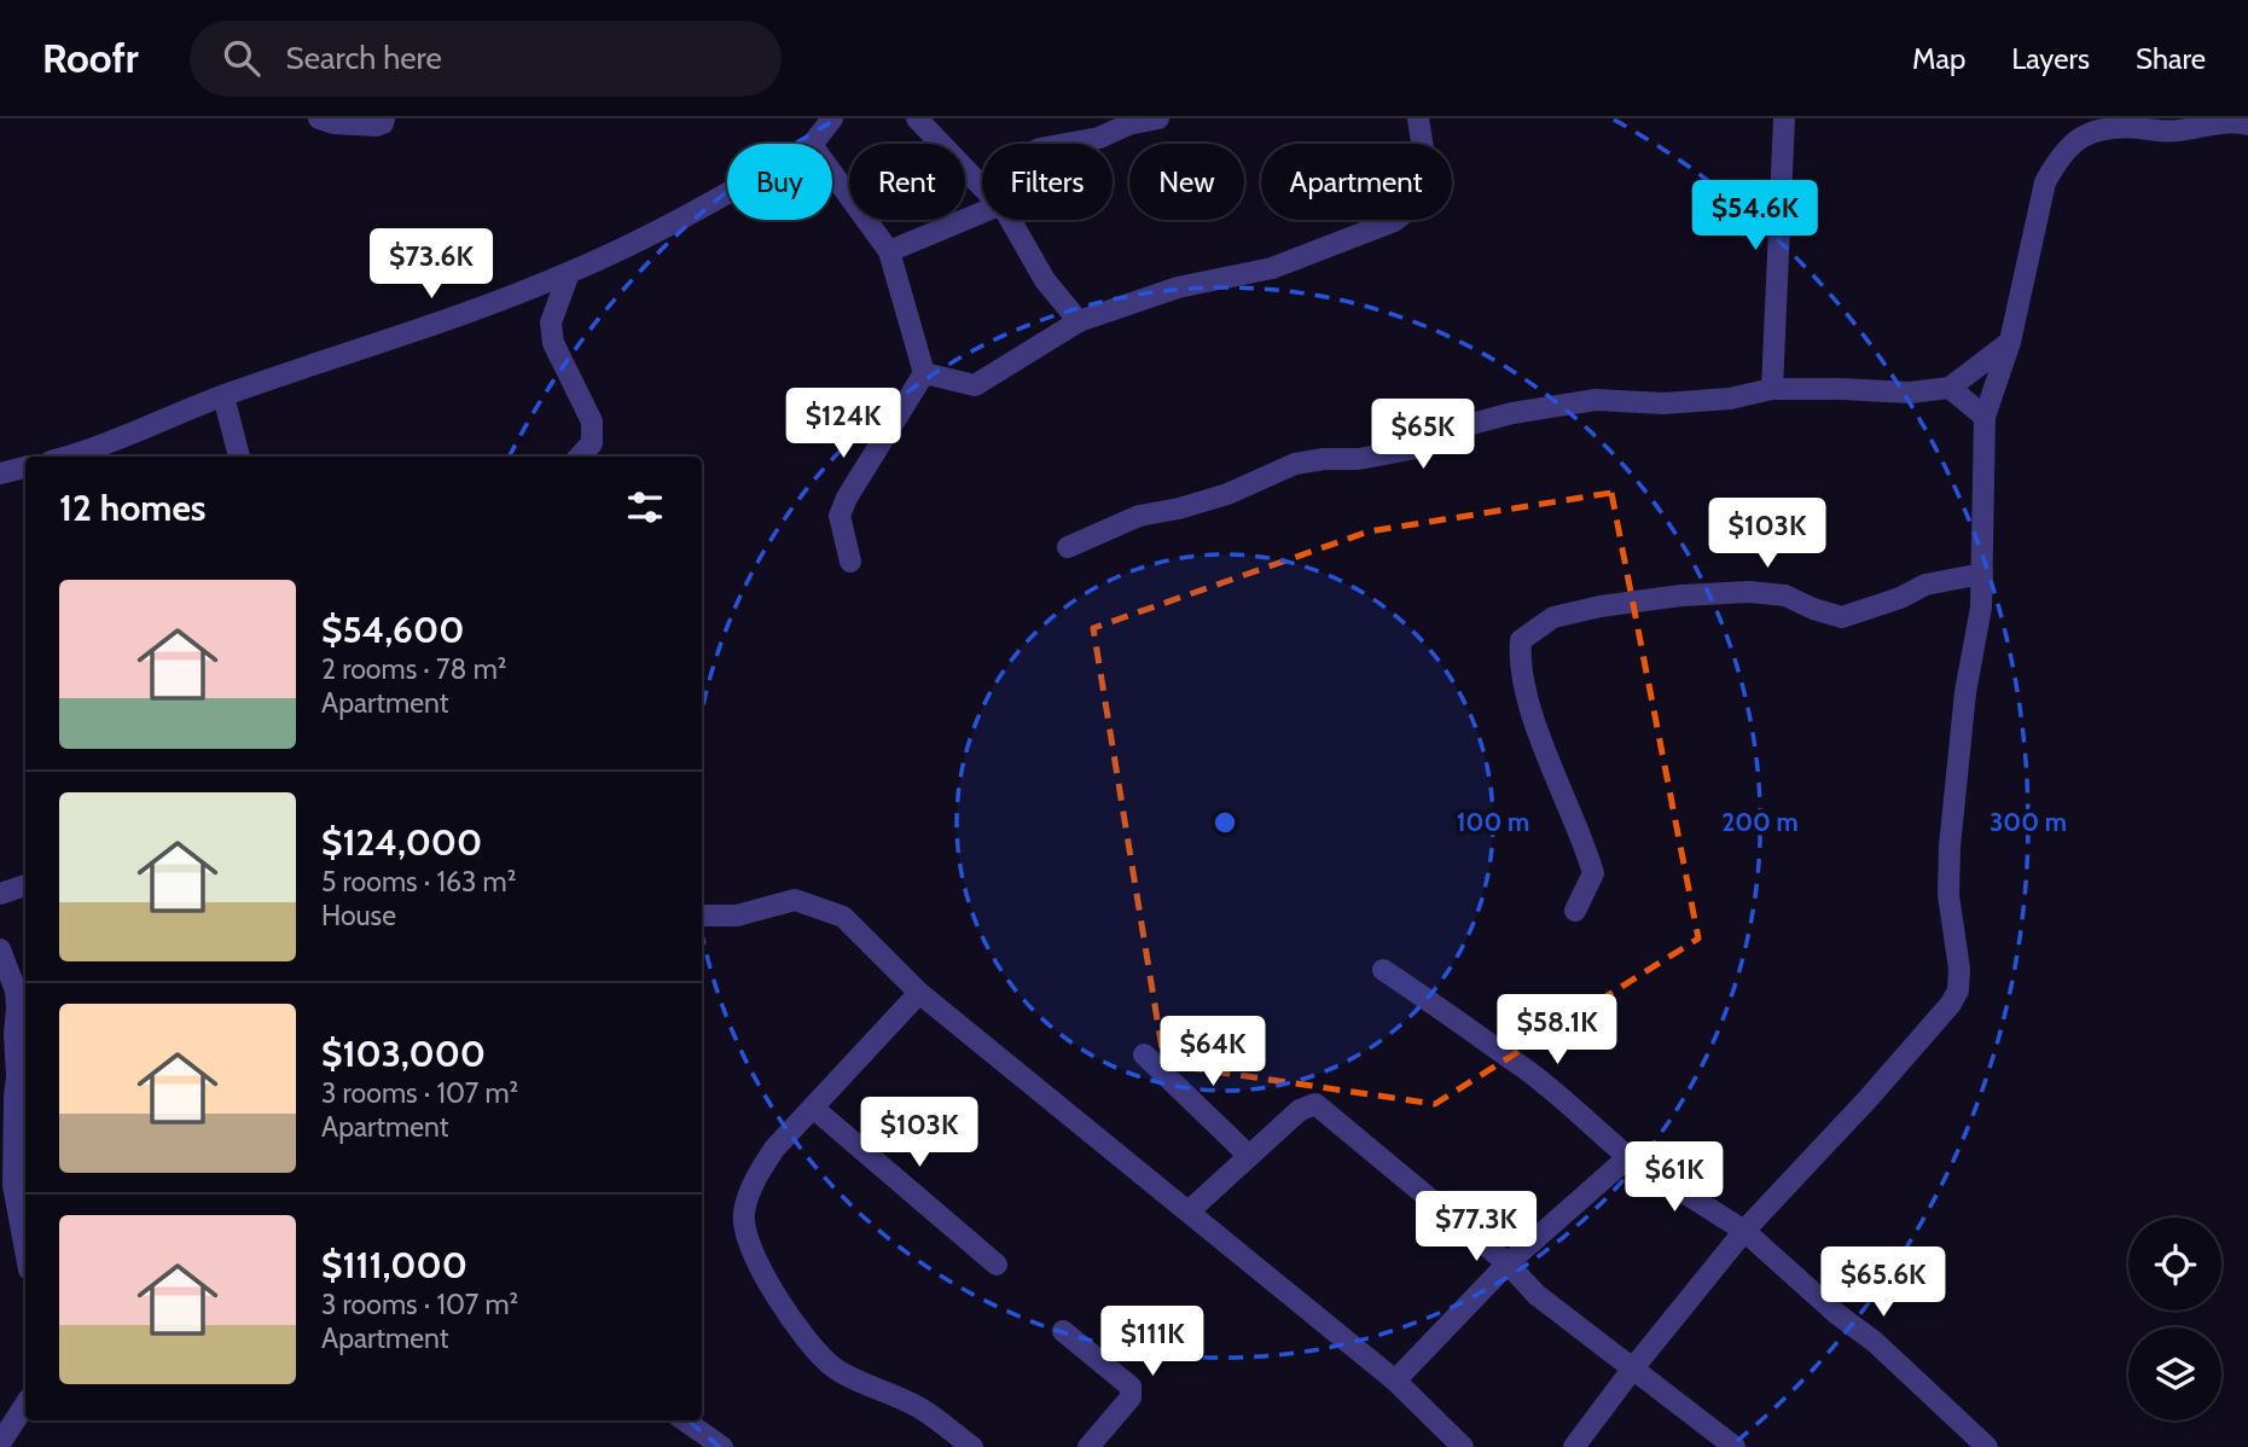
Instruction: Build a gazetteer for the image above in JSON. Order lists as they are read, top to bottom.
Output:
{
  "page": {
    "header": "Roofr",
    "search": "Search here",
    "nav": ["Map", "Layers", "Share"],
    "chip": [
      "Buy",
      "Rent",
      "Filters",
      "New",
      "Apartment"
    ],
    "price": [
      "$54.6K",
      "$73.6K",
      "$124K",
      "$65K",
      "$103K",
      "$58.1K",
      "$64K",
      "$103K",
      "$61K",
      "$77.3K",
      "$65.6K",
      "$111K"
    ],
    "heading": "12 homes",
    "list": [
      {
        "name": "$54,600",
        "note": "2 rooms · 78 m² · Apartment"
      },
      {
        "name": "$124,000",
        "note": "5 rooms · 163 m² · House"
      },
      {
        "name": "$103,000",
        "note": "3 rooms · 107 m² · Apartment"
      },
      {
        "name": "$111,000",
        "note": "3 rooms · 107 m² · Apartment"
      }
    ]
  },
  "rings": ["100 m", "200 m", "300 m"]
}
